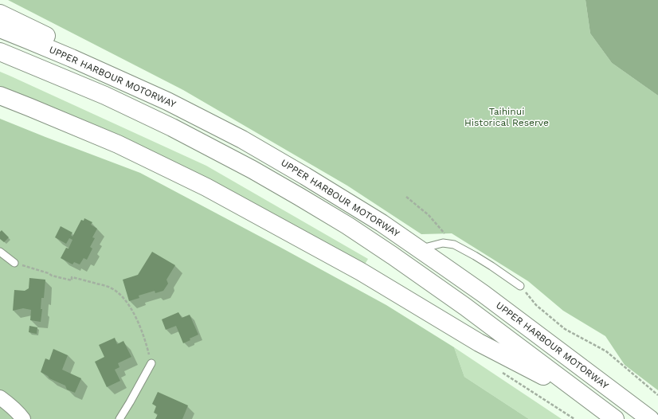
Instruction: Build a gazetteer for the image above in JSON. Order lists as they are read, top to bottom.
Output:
{
  "streets": {
    "highway": ["UPPER HARBOUR MOTORWAY"]
  },
  "parks": ["Taihinui Historical Reserve"]
}
